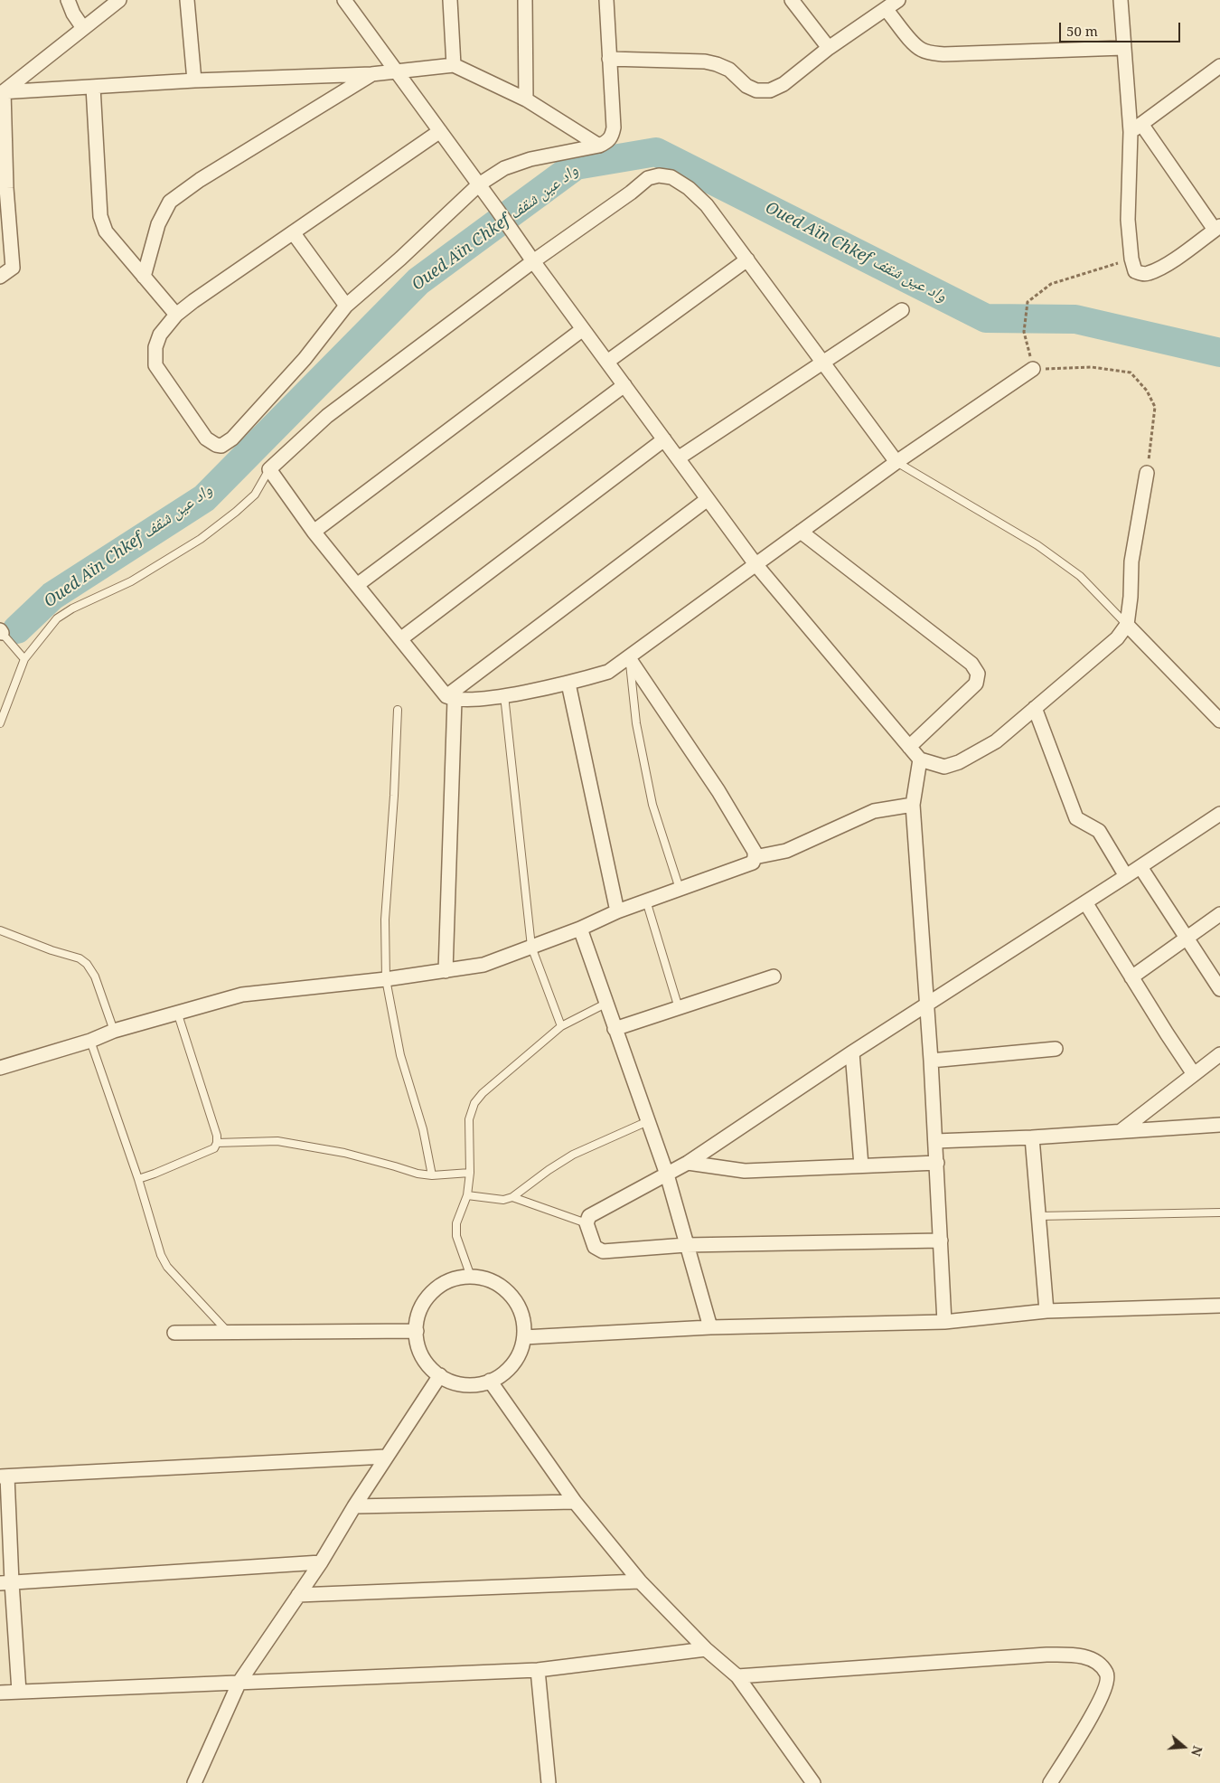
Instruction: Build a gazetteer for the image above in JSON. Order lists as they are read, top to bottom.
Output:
{
  "water": ["Oued Aïn Chkef واد عين شقف"],
  "scale_bar": "50 m",
  "north": "right"
}
